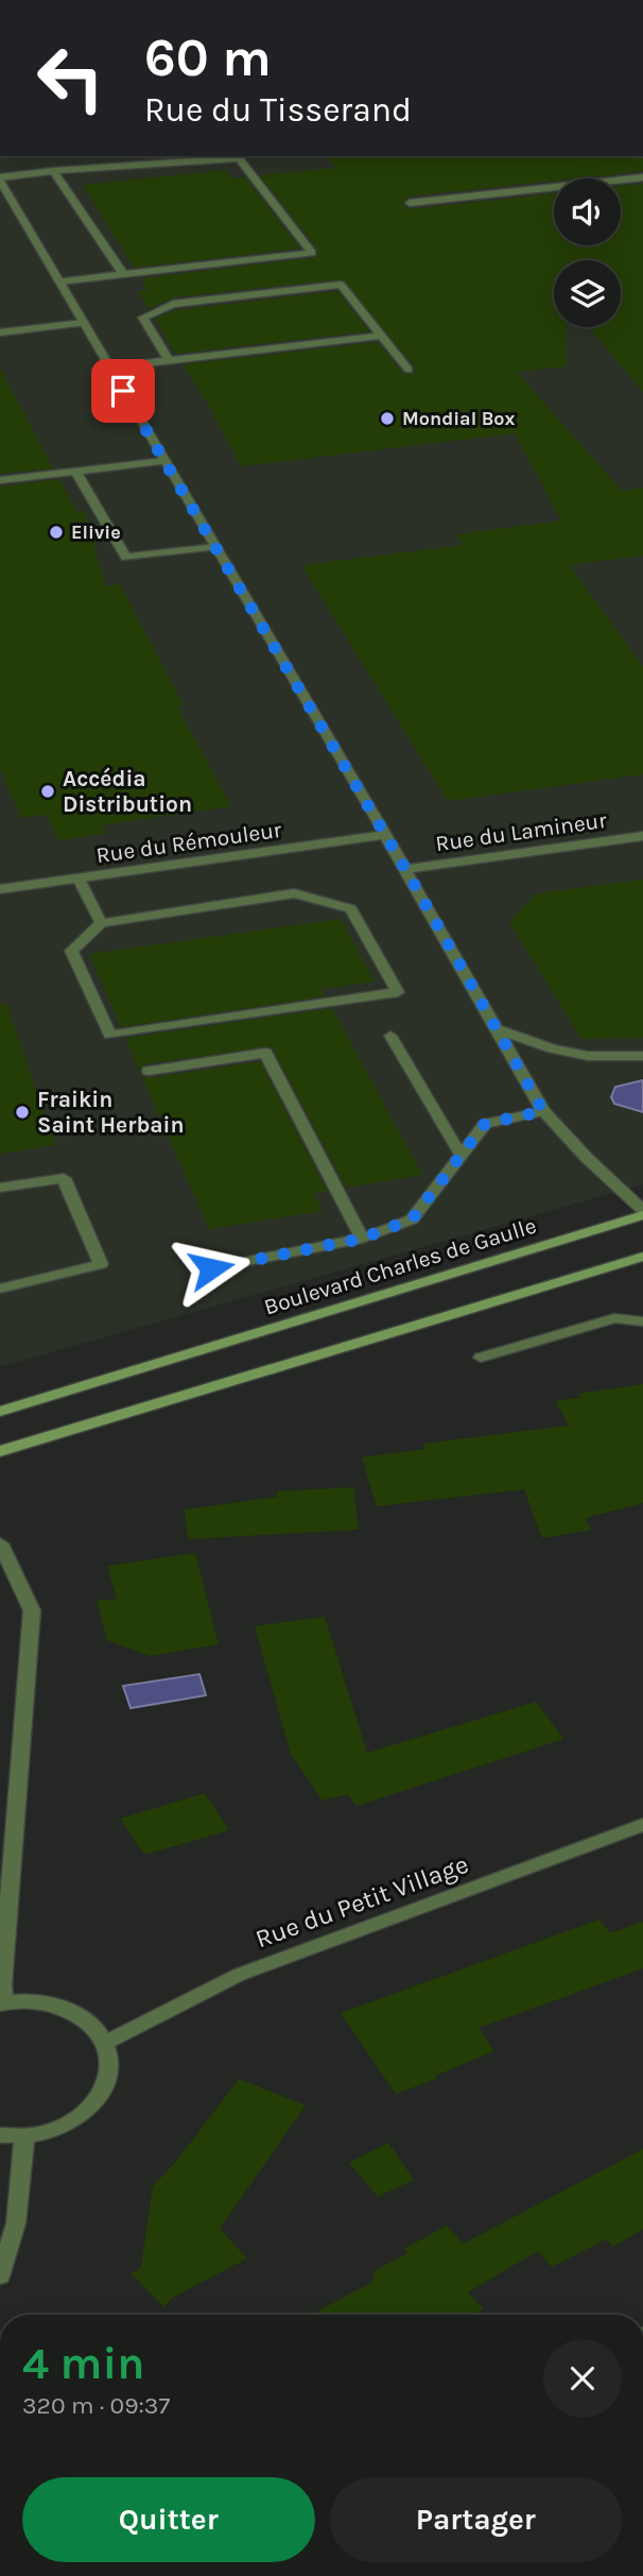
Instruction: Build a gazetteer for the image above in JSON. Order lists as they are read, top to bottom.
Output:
{
  "streets": {
    "street": [
      "Rue du Lamineur",
      "Rue du Rémouleur",
      "Boulevard Charles de Gaulle",
      "Rue du Petit Village"
    ]
  },
  "places": [
    "Mondial Box",
    "Elivie",
    "Accédia Distribution",
    "Fraikin Saint Herbain"
  ],
  "page": {
    "turn": ["60 m", "Rue du Tisserand"],
    "heading": ["4 min", "320 m · 09:37"],
    "buttons": ["Quitter", "Partager"]
  }
}
